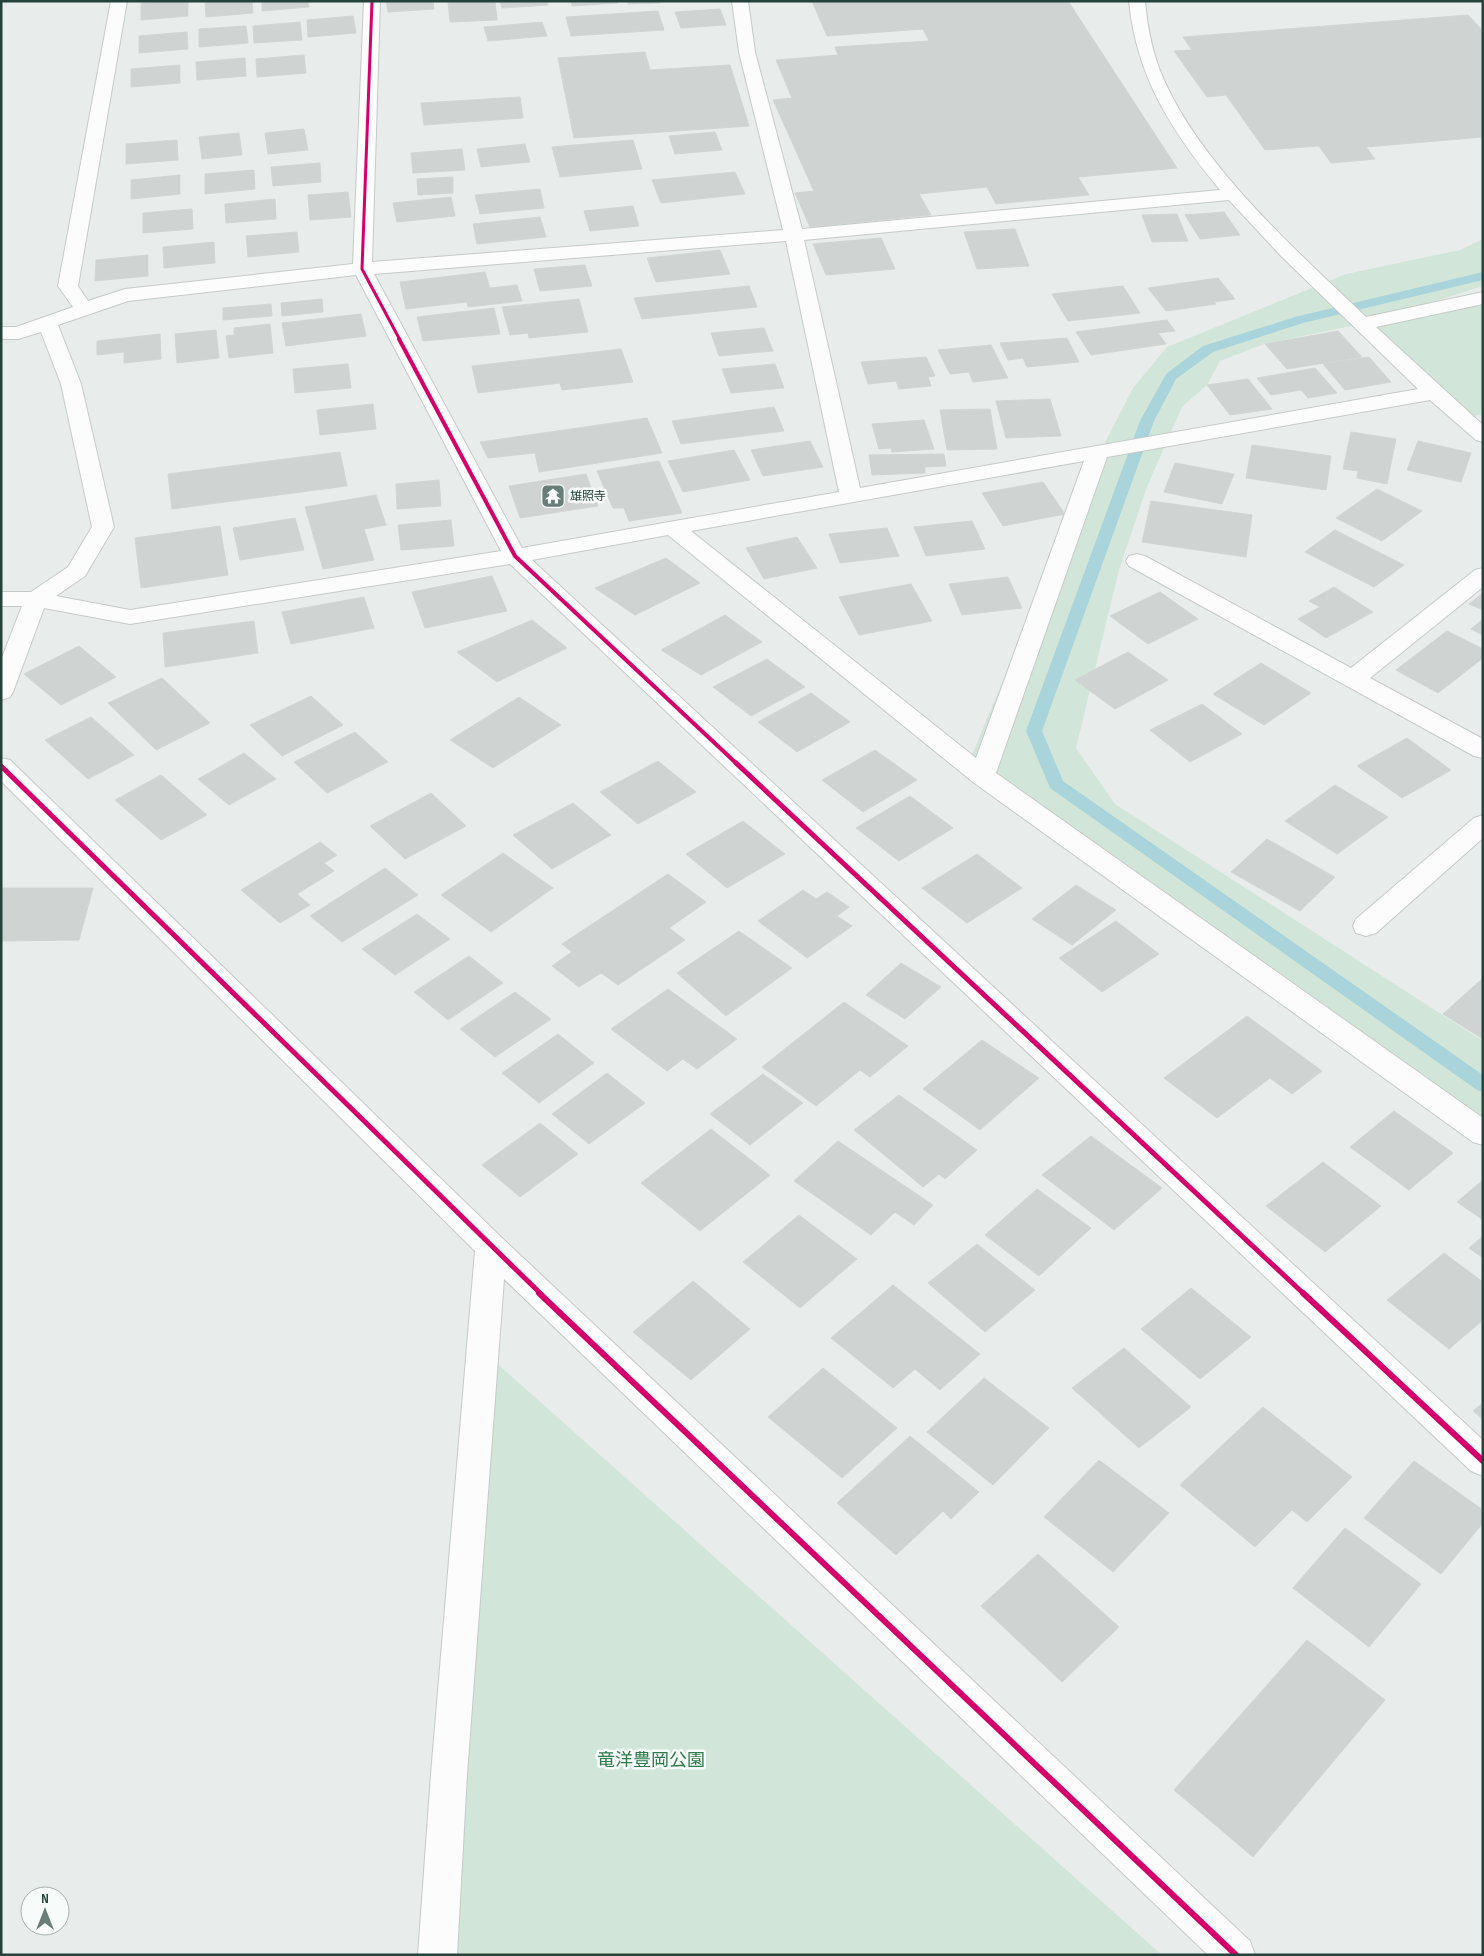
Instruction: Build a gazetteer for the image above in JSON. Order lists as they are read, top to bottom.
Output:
{
  "parks": ["竜洋豊岡公園"],
  "places": {
    "temple": ["雄照寺"]
  },
  "north": "top"
}
